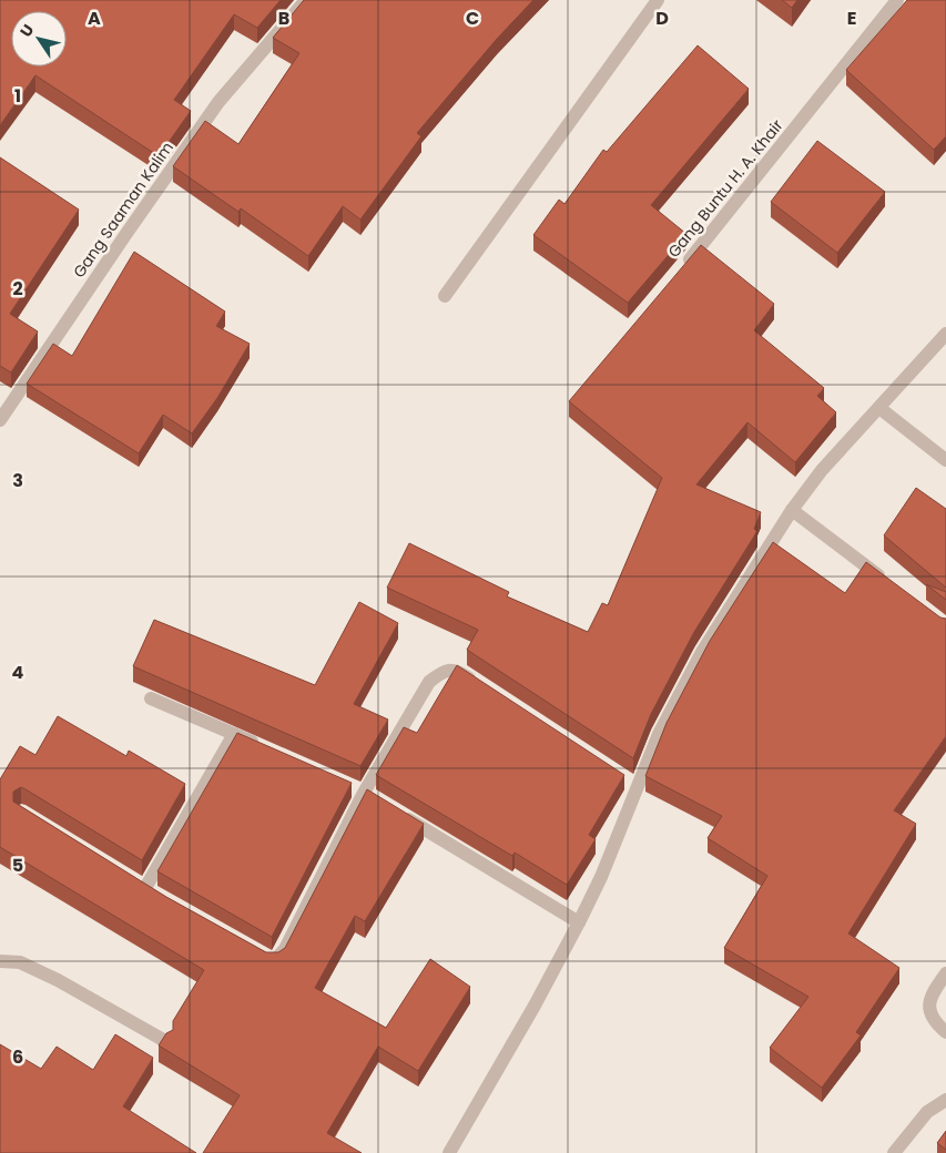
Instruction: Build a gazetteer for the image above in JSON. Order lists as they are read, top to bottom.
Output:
{
  "streets": {
    "street": ["Gang Buntu H. A. Khair", "Gang Saaman Kalim"]
  },
  "north": "top left",
  "grid": {
    "columns": [
      "A",
      "B",
      "C",
      "D",
      "E"
    ],
    "rows": [
      "1",
      "2",
      "3",
      "4",
      "5",
      "6"
    ]
  }
}
